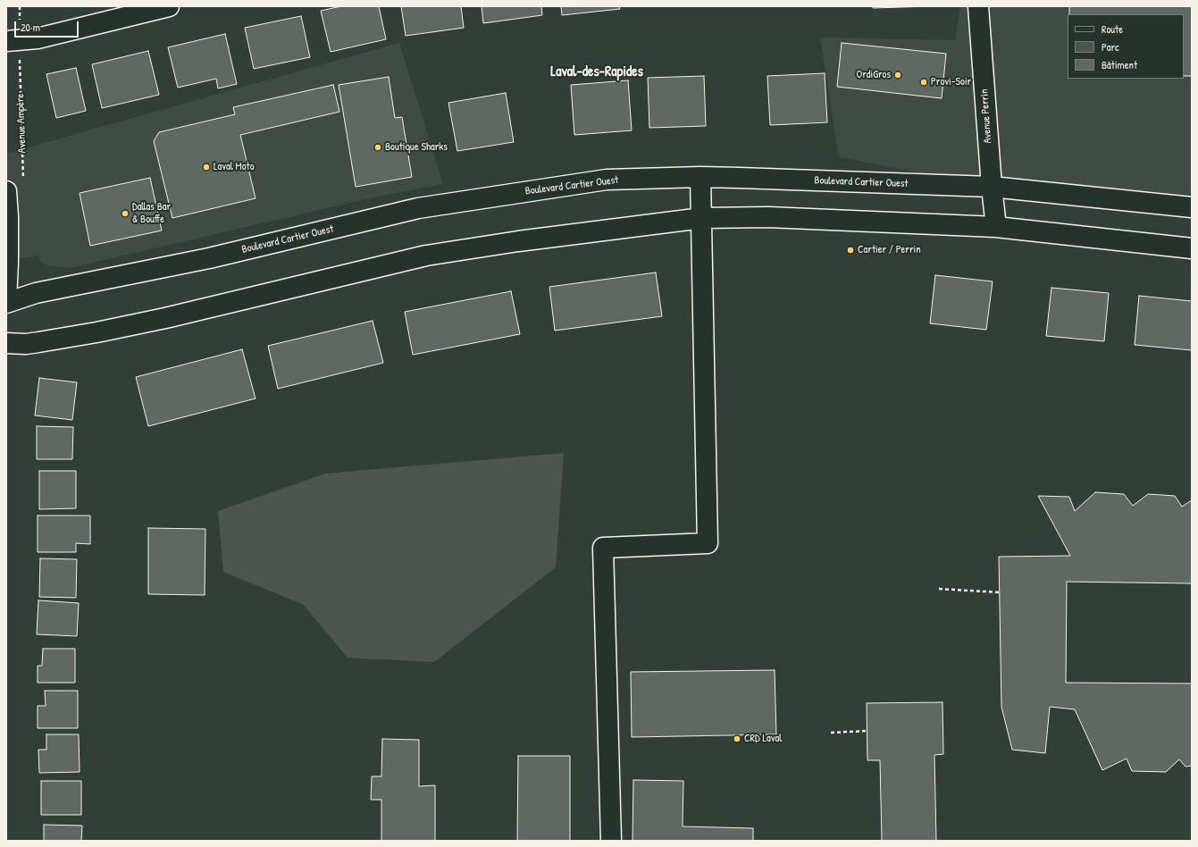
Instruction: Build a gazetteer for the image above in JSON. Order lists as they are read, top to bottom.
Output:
{
  "streets": {
    "street": ["Avenue Perrin", "Boulevard Cartier Ouest"],
    "path": ["Avenue Ampère"]
  },
  "crossings": [
    ["Avenue Perrin", "Boulevard Cartier Ouest"]
  ],
  "districts": ["Laval-des-Rapides"],
  "places": [
    "OrdiGros",
    "Provi-Soir",
    "Boutique Sharks",
    "Laval Moto",
    "Dallas Bar & Bouffe",
    "Cartier / Perrin",
    "CRD Laval"
  ],
  "legend": ["Route", "Parc", "Bâtiment"],
  "scale_bar": "20 m"
}
